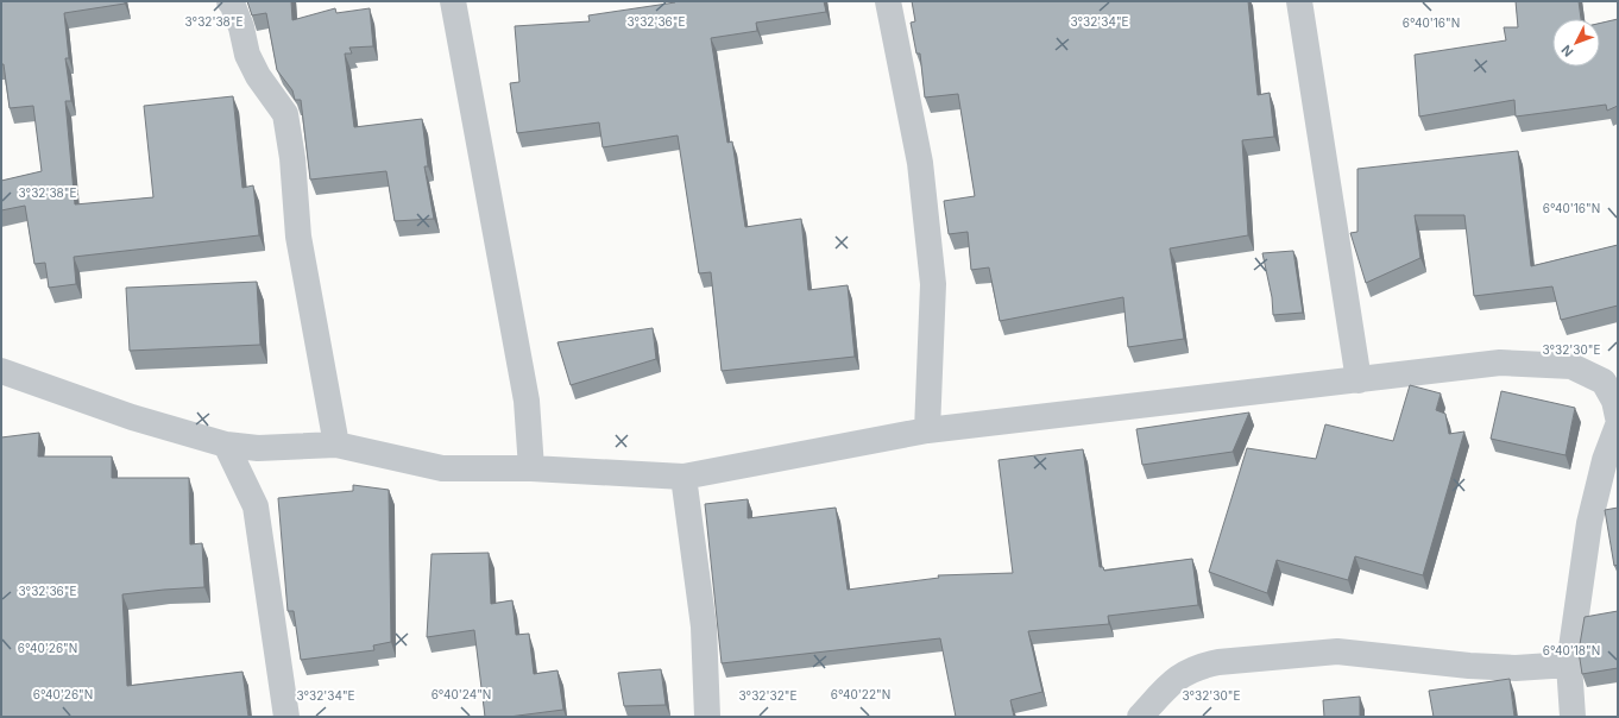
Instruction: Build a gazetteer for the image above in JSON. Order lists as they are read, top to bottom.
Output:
{
  "north": "bottom left",
  "coordinates": [
    "3°32'38\"E",
    "3°32'36\"E",
    "3°32'34\"E",
    "6°40'16\"N",
    "3°32'30\"E",
    "6°40'26\"N",
    "6°40'18\"N",
    "6°40'24\"N",
    "6°40'22\"N",
    "3°32'32\"E"
  ]
}
